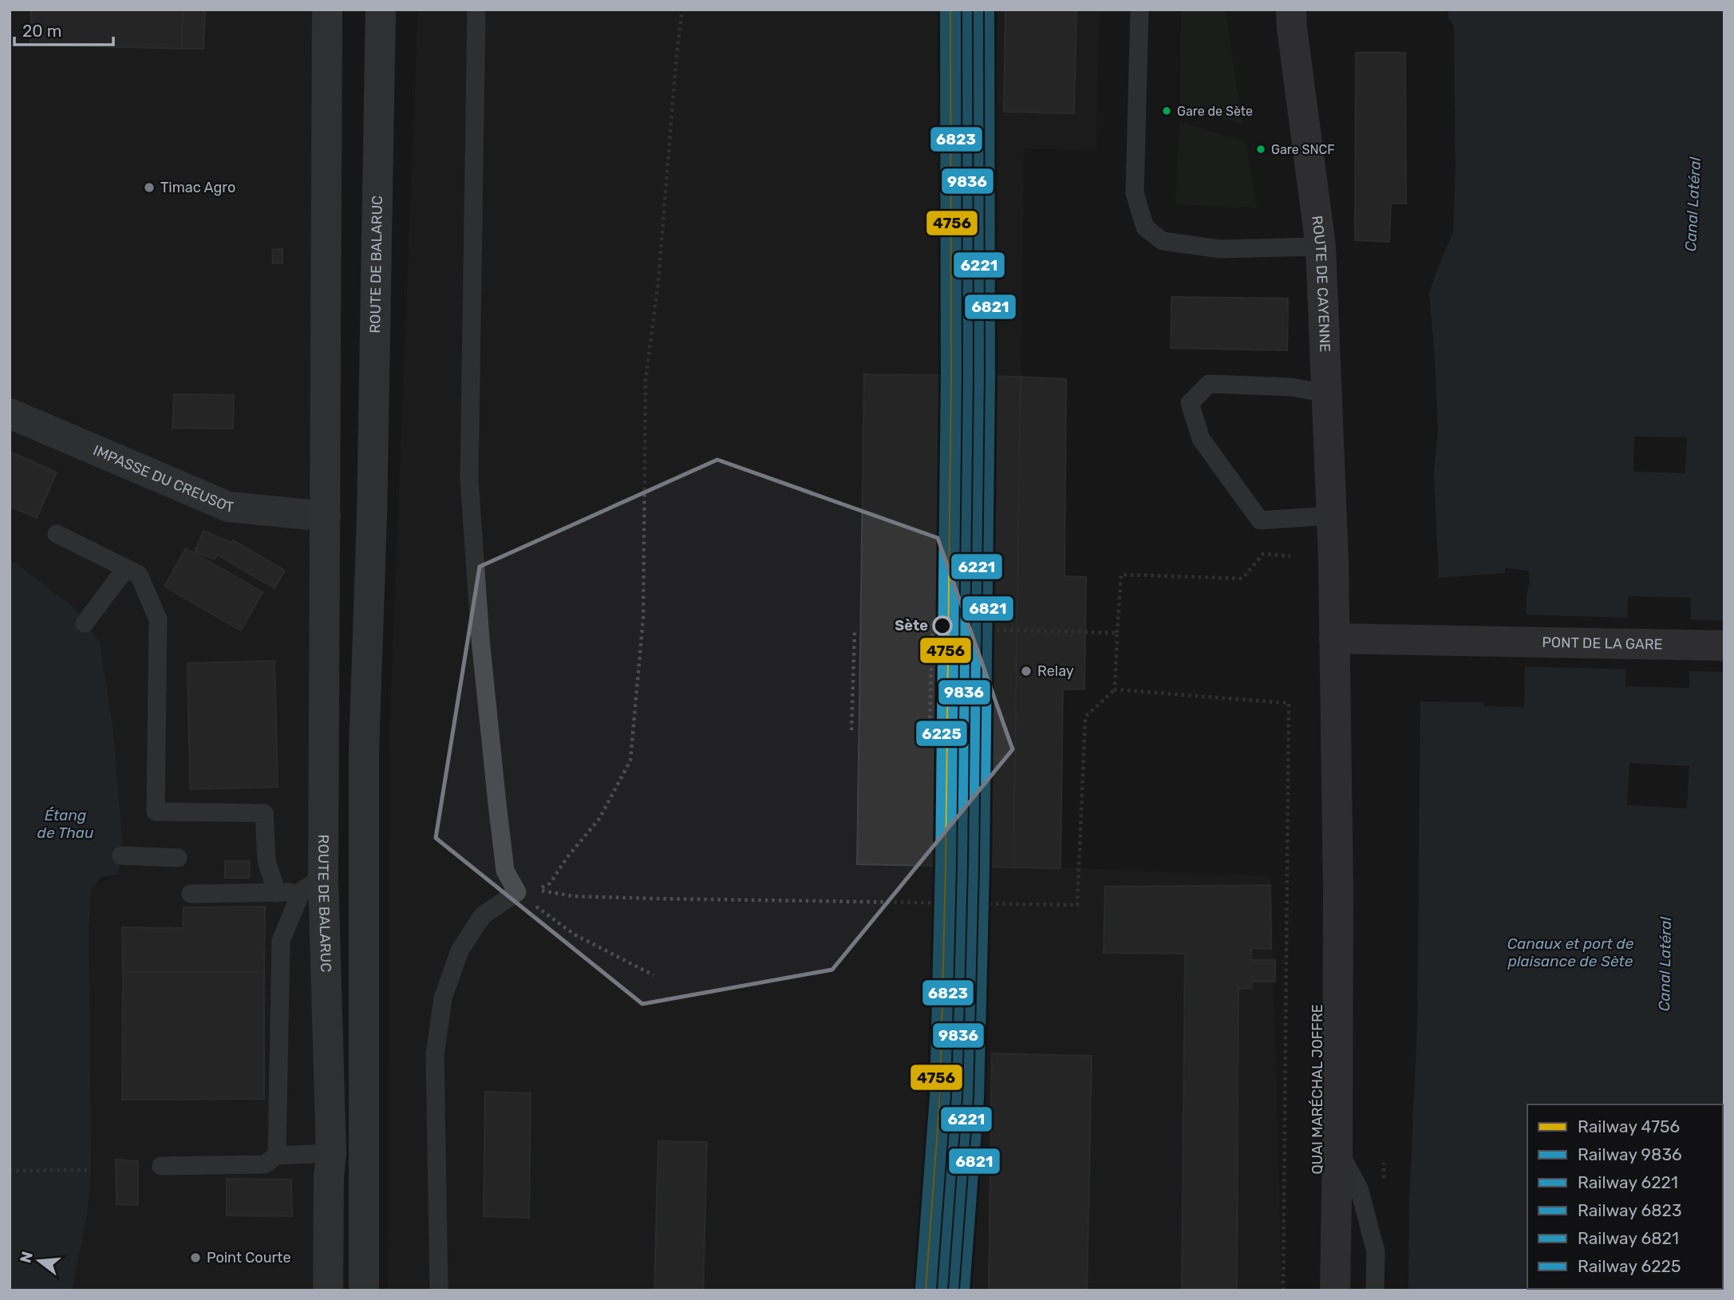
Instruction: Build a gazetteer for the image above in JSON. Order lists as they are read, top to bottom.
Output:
{
  "streets": {
    "main road": [
      "ROUTE DE BALARUC",
      "ROUTE DE CAYENNE",
      "PONT DE LA GARE",
      "QUAI MARÉCHAL JOFFRE"
    ],
    "street": ["IMPASSE DU CREUSOT"]
  },
  "crossings": [
    ["ROUTE DE BALARUC", "IMPASSE DU CREUSOT"],
    ["ROUTE DE CAYENNE", "PONT DE LA GARE"],
    ["ROUTE DE CAYENNE", "QUAI MARÉCHAL JOFFRE"],
    ["PONT DE LA GARE", "QUAI MARÉCHAL JOFFRE"]
  ],
  "water": ["Canal Latéral", "Étang de Thau", "Canaux et port de plaisance de Sète"],
  "places": [
    "Gare de Sète",
    "Gare SNCF",
    "Timac Agro",
    "Sète",
    "Relay",
    "Point Courte"
  ],
  "lines": [
    "rail line 4756",
    "rail line 9836",
    "rail line 6221",
    "rail line 6823",
    "rail line 6821",
    "rail line 6225"
  ],
  "legend": [
    "Railway 4756",
    "Railway 9836",
    "Railway 6221",
    "Railway 6823",
    "Railway 6821",
    "Railway 6225"
  ],
  "scale_bar": "20 m",
  "north": "left"
}
